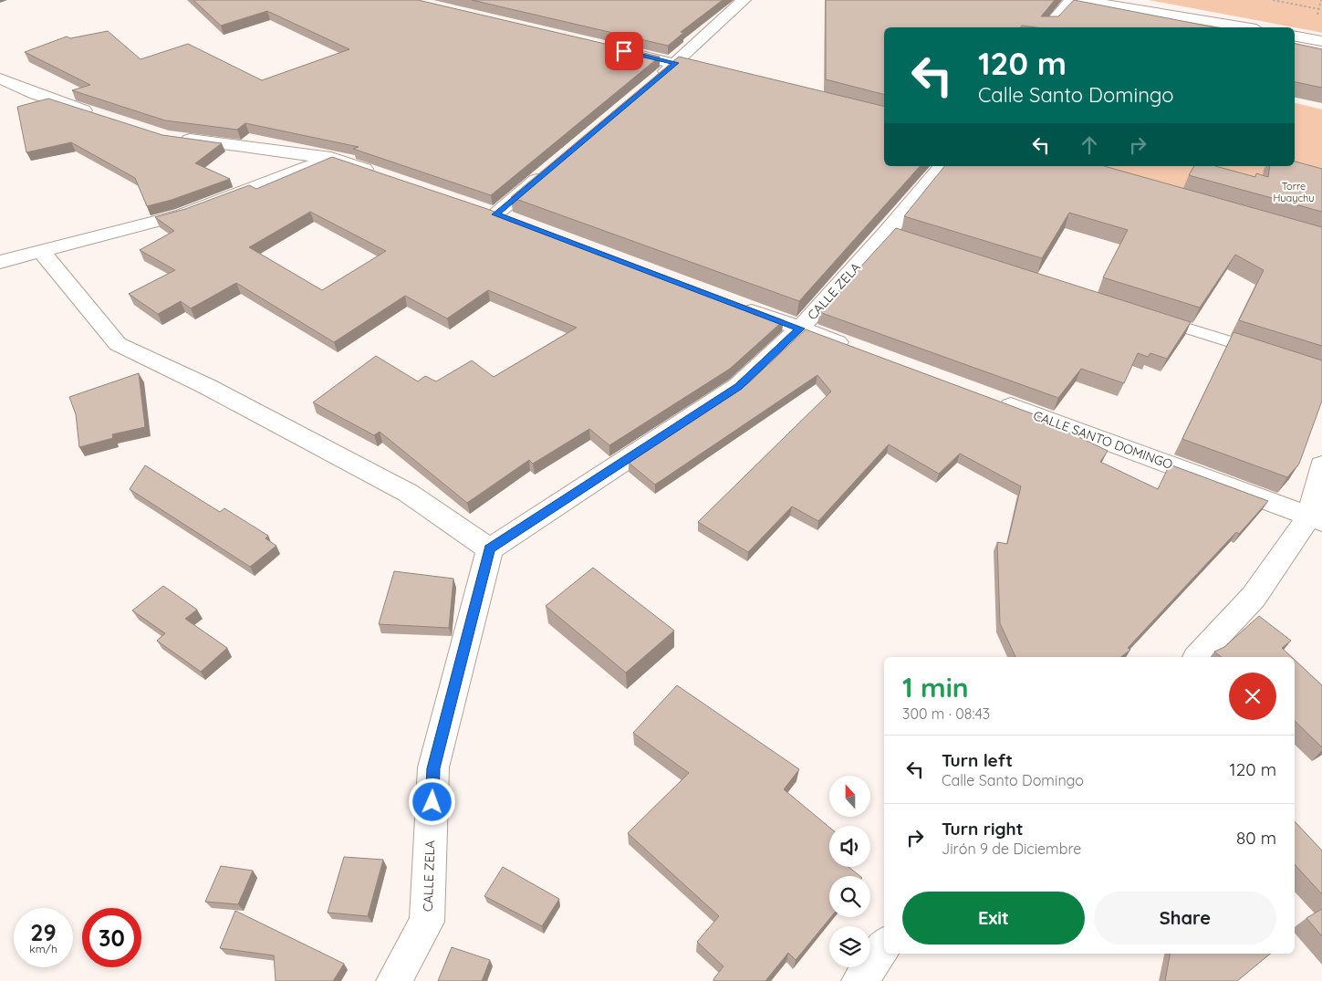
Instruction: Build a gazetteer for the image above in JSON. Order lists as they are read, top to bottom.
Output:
{
  "streets": {
    "street": ["CALLE ZELA", "CALLE SANTO DOMINGO"]
  },
  "parks": ["Torre Huaychu"],
  "north": "top",
  "page": {
    "turn": ["120 m", "Calle Santo Domingo"],
    "heading": ["1 min", "300 m · 08:43"],
    "list": [
      {
        "name": "Turn left",
        "note": "Calle Santo Domingo",
        "value": "120 m"
      },
      {
        "name": "Turn right",
        "note": "Jirón 9 de Diciembre",
        "value": "80 m"
      }
    ],
    "buttons": ["Exit", "Share"],
    "speed": "29 km/h",
    "limit": "30"
  }
}
